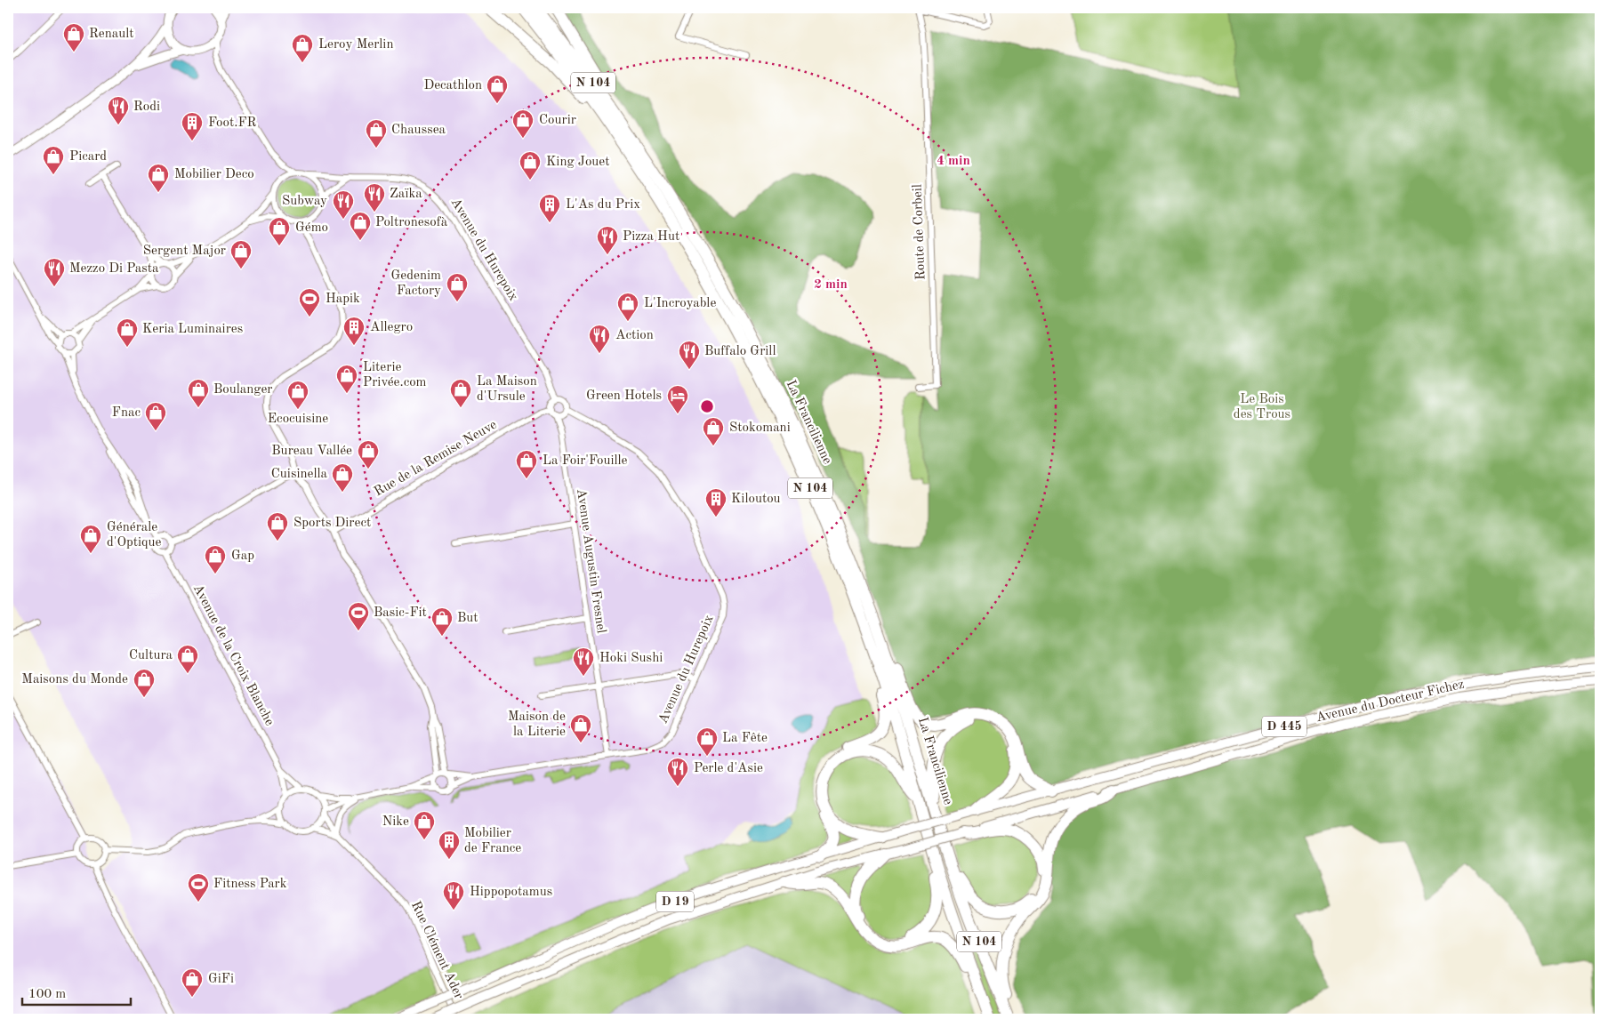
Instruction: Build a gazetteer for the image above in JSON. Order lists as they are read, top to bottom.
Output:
{
  "streets": {
    "highway": ["N 104", "La Francilienne"],
    "main road": ["Avenue du Docteur Fichez", "D 445", "D 19"],
    "street": [
      "Route de Corbeil",
      "Avenue du Hurepoix",
      "Rue de la Remise Neuve",
      "Avenue Augustin Fresnel",
      "Avenue de la Croix Blanche",
      "Rue Clément Ader"
    ]
  },
  "crossings": [
    ["Avenue du Hurepoix", "Avenue Augustin Fresnel"],
    ["Avenue de la Croix Blanche", "Rue Clément Ader"],
    ["Avenue du Docteur Fichez", "D 445"],
    ["D 445", "D 19"]
  ],
  "parks": ["Le Bois des Trous"],
  "places": {
    "shop": [
      "Renault",
      "Leroy Merlin",
      "Decathlon",
      "Courir",
      "Chaussea",
      "Picard",
      "King Jouet",
      "Mobilier Deco",
      "Poltronesofà",
      "Gémo",
      "Sergent Major",
      "Gedenim Factory",
      "L'Incroyable",
      "Keria Luminaires",
      "Literie Privée.com",
      "Boulanger",
      "La Maison d'Ursule",
      "Ecocuisine",
      "Fnac",
      "Stokomani",
      "Bureau Vallée",
      "La Foir'Fouille",
      "Cuisinella",
      "Sports Direct",
      "Générale d'Optique",
      "Gap",
      "But",
      "Cultura",
      "Maisons du Monde",
      "Maison de la Literie",
      "La Fête",
      "Nike",
      "GiFi"
    ],
    "restaurant": [
      "Rodi",
      "Zaïka",
      "Subway",
      "Pizza Hut",
      "Mezzo Di Pasta",
      "Action",
      "Buffalo Grill",
      "Hoki Sushi",
      "Perle d'Asie",
      "Hippopotamus"
    ],
    "building": [
      "Foot.FR",
      "L'As du Prix",
      "Allegro",
      "Kiloutou",
      "Mobilier de France"
    ],
    "sports": ["Hapik", "Basic-Fit", "Fitness Park"],
    "hotel": ["Green Hotels"]
  },
  "scale_bar": "100 m",
  "rings": ["4 min", "2 min"]
}
